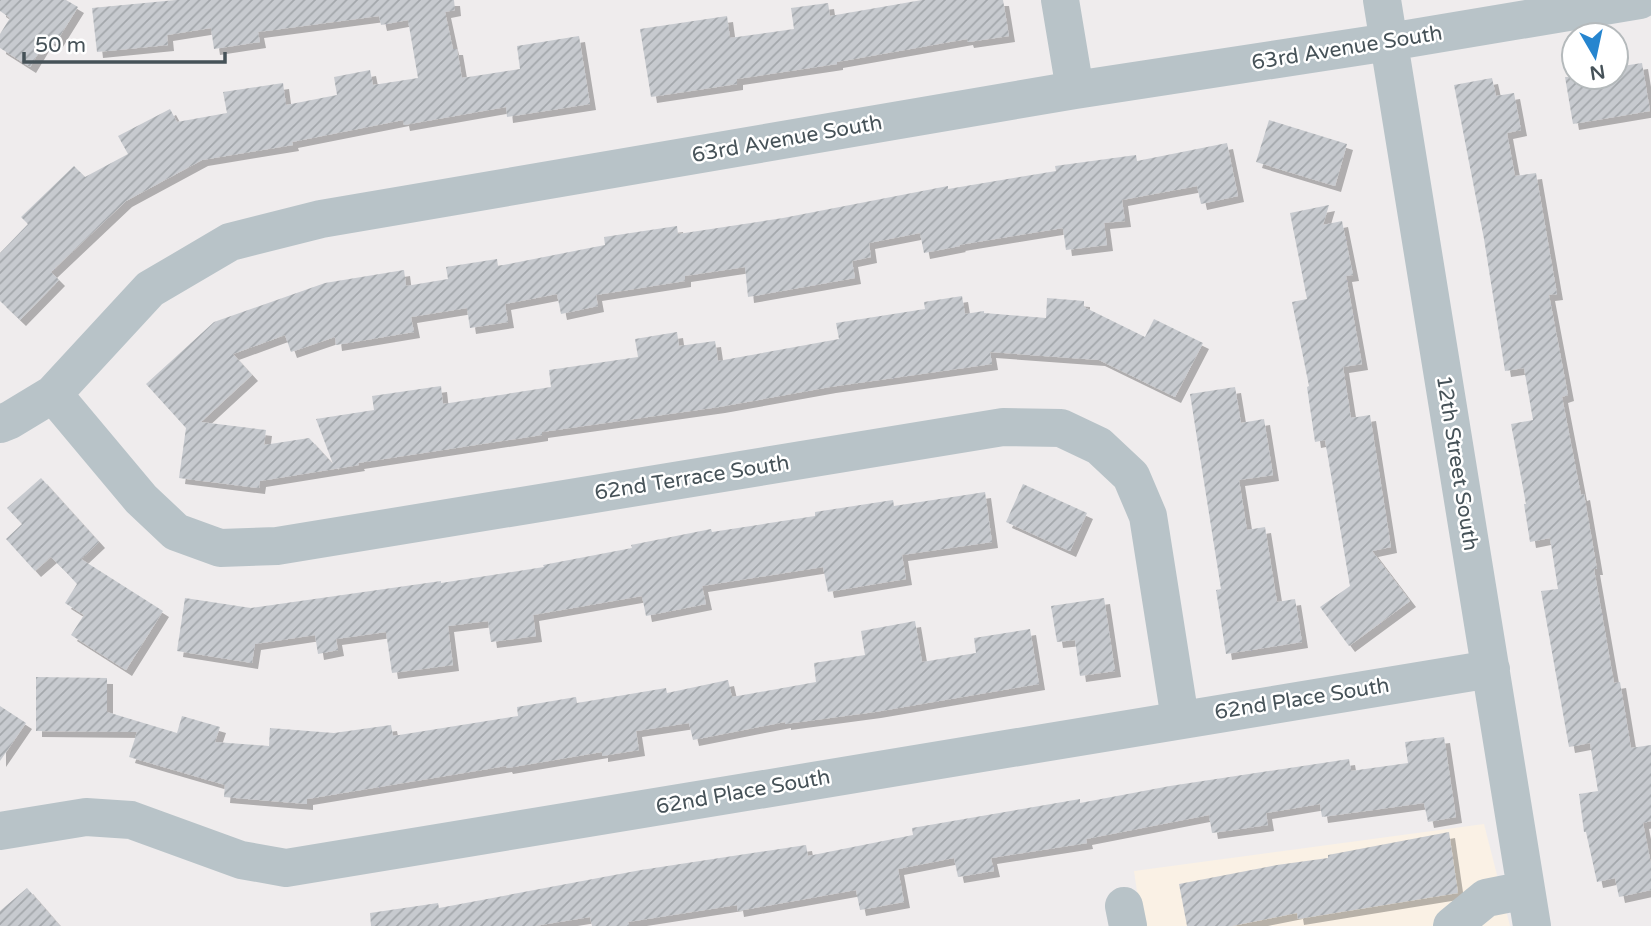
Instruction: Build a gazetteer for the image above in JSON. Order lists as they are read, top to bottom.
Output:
{
  "streets": {
    "street": [
      "63rd Avenue South",
      "12th Street South",
      "62nd Terrace South",
      "62nd Place South"
    ]
  },
  "crossings": [
    ["63rd Avenue South", "12th Street South"],
    ["63rd Avenue South", "62nd Terrace South"],
    ["12th Street South", "62nd Place South"],
    ["62nd Terrace South", "62nd Place South"]
  ],
  "scale_bar": "50 m",
  "north": "bottom"
}
